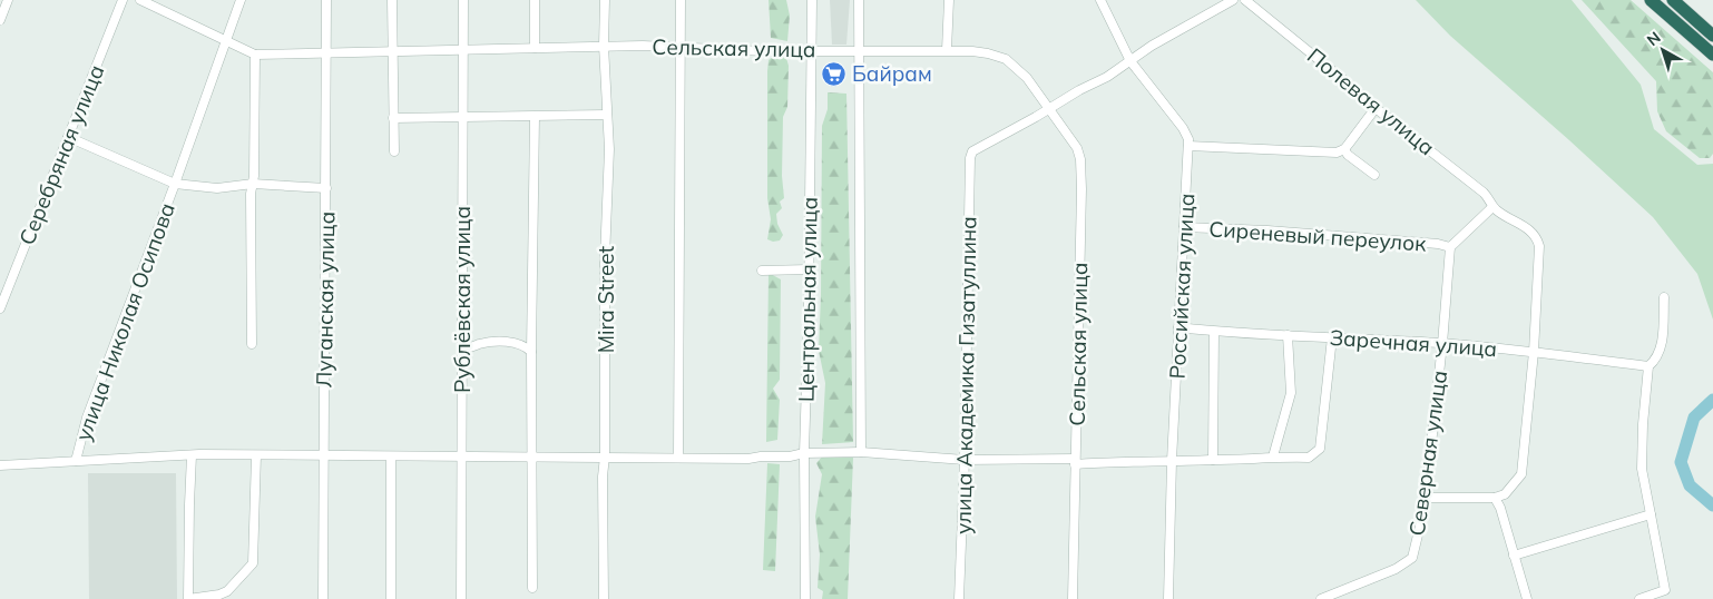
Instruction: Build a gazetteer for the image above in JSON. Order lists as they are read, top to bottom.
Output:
{
  "streets": {
    "street": [
      "Сельская улица",
      "Полевая улица",
      "Серебряная улица",
      "Сиреневый переулок",
      "Российская улица",
      "Луганская улица",
      "Рублёвская улица",
      "Mira Street",
      "Центральная улица",
      "улица Николая Осипова",
      "Заречная улица",
      "улица Академика Гизатуллина",
      "Северная улица"
    ]
  },
  "crossings": [
    ["Сельская улица", "Луганская улица"],
    ["Сельская улица", "Рублёвская улица"],
    ["Сельская улица", "Mira Street"],
    ["Сельская улица", "Центральная улица"],
    ["Сельская улица", "улица Николая Осипова"],
    ["Сельская улица", "улица Академика Гизатуллина"],
    ["Полевая улица", "Заречная улица"],
    ["Сиреневый переулок", "Российская улица"],
    ["Сиреневый переулок", "Северная улица"],
    ["Российская улица", "Заречная улица"],
    ["Заречная улица", "Северная улица"]
  ],
  "places": {
    "supermarket": ["Байрам"]
  },
  "north": "top left"
}
